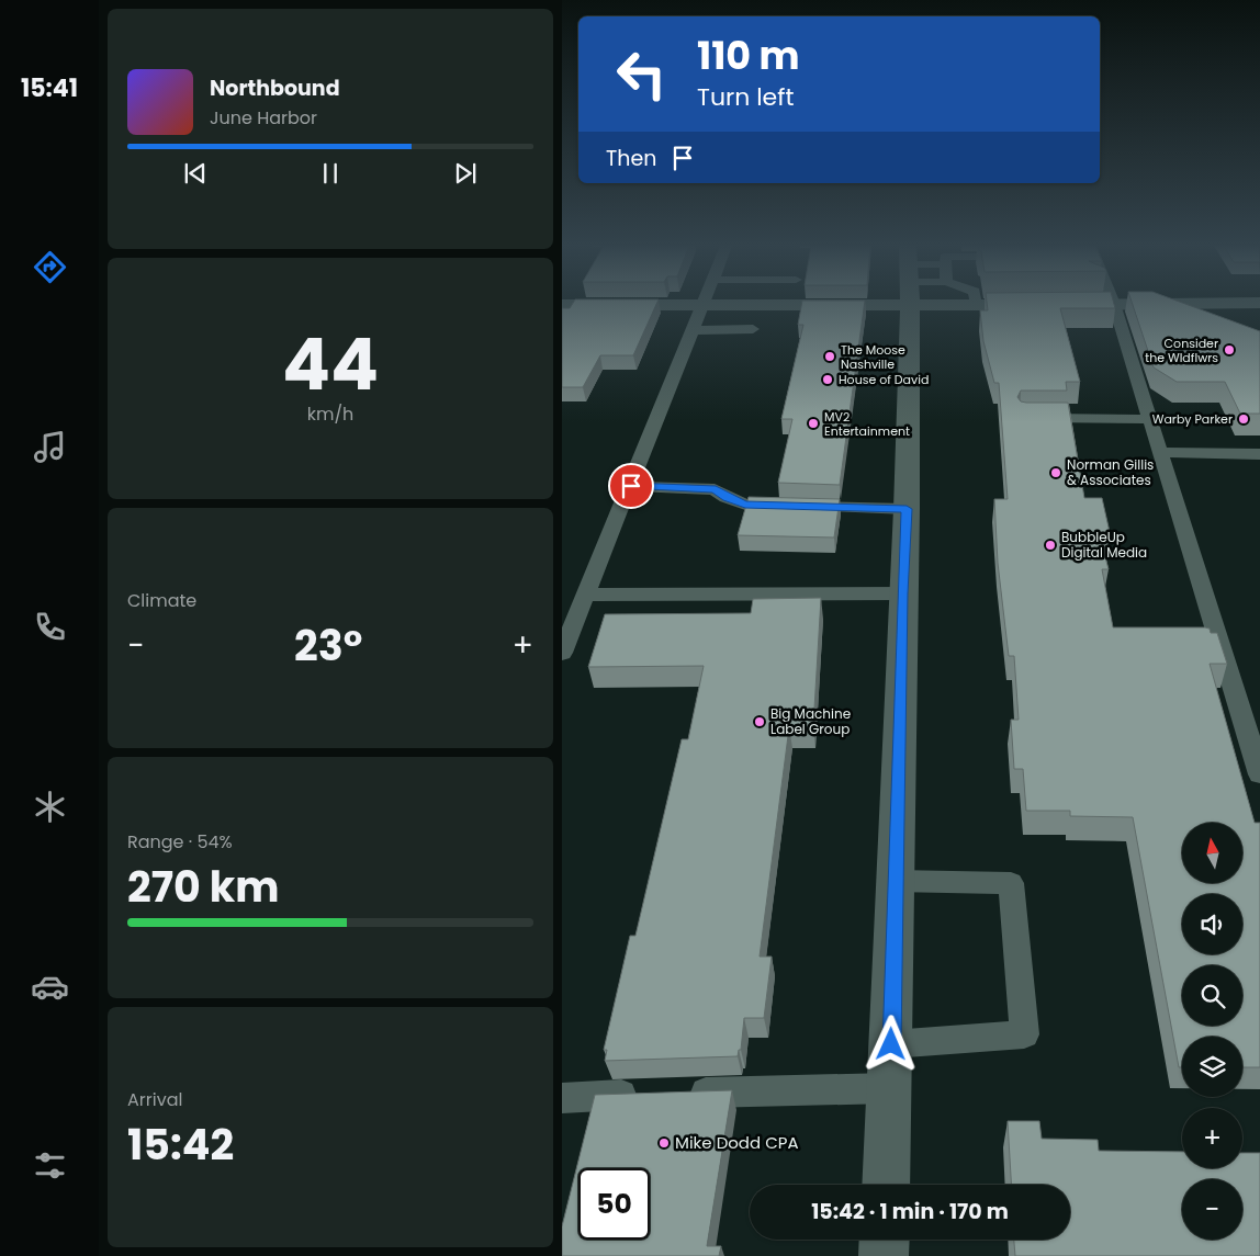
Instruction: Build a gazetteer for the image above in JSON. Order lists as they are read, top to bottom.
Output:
{
  "places": [
    "Consider the Wldflwrs",
    "The Moose Nashville",
    "House of David",
    "Warby Parker",
    "MV2 Entertainment",
    "Norman Gillis & Associates",
    "BubbleUp Digital Media",
    "Big Machine Label Group",
    "Mike Dodd CPA"
  ],
  "north": "top",
  "page": {
    "tabs": "15:41",
    "turn": ["110 m", "Turn left"],
    "song": ["Northbound", "June Harbor"],
    "then": "Then",
    "tile": [
      ["44", "km/h"],
      "Climate",
      ["Range · 54%", "270 km"],
      ["Arrival", "15:42"]
    ],
    "heat": ["−", "23°", "+"],
    "map_buttons": ["+", "−"],
    "limit": "50",
    "trip": "15:42 · 1 min · 170 m"
  }
}
